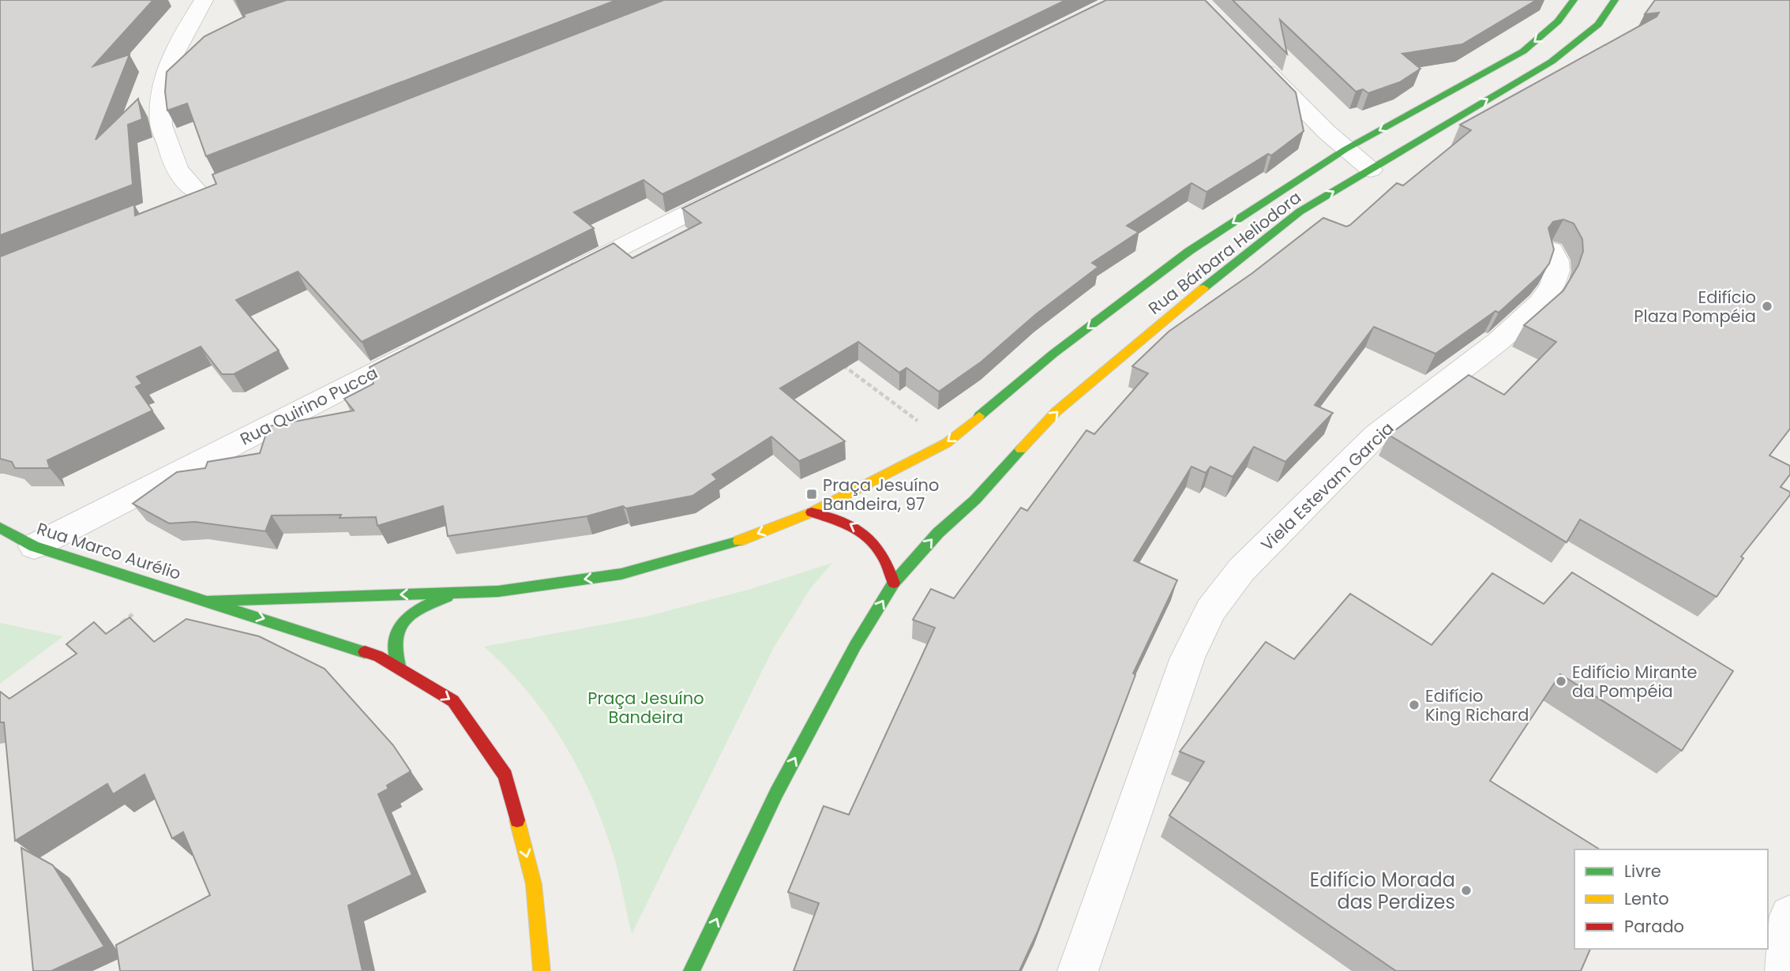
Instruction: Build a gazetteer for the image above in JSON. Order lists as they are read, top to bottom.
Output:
{
  "streets": {
    "street": [
      "Rua Bárbara Heliodora",
      "Rua Quirino Pucca",
      "Viela Estevam Garcia",
      "Rua Marco Aurélio"
    ]
  },
  "crossings": [
    ["Rua Quirino Pucca", "Rua Marco Aurélio"]
  ],
  "parks": ["Praça Jesuíno Bandeira"],
  "places": {
    "other": [
      "Edifício Plaza Pompéia",
      "Edifício Mirante da Pompéia",
      "Edifício King Richard",
      "Edifício Morada das Perdizes"
    ],
    "transit": ["Praça Jesuíno Bandeira, 97"]
  },
  "legend": ["Livre", "Lento", "Parado"]
}
